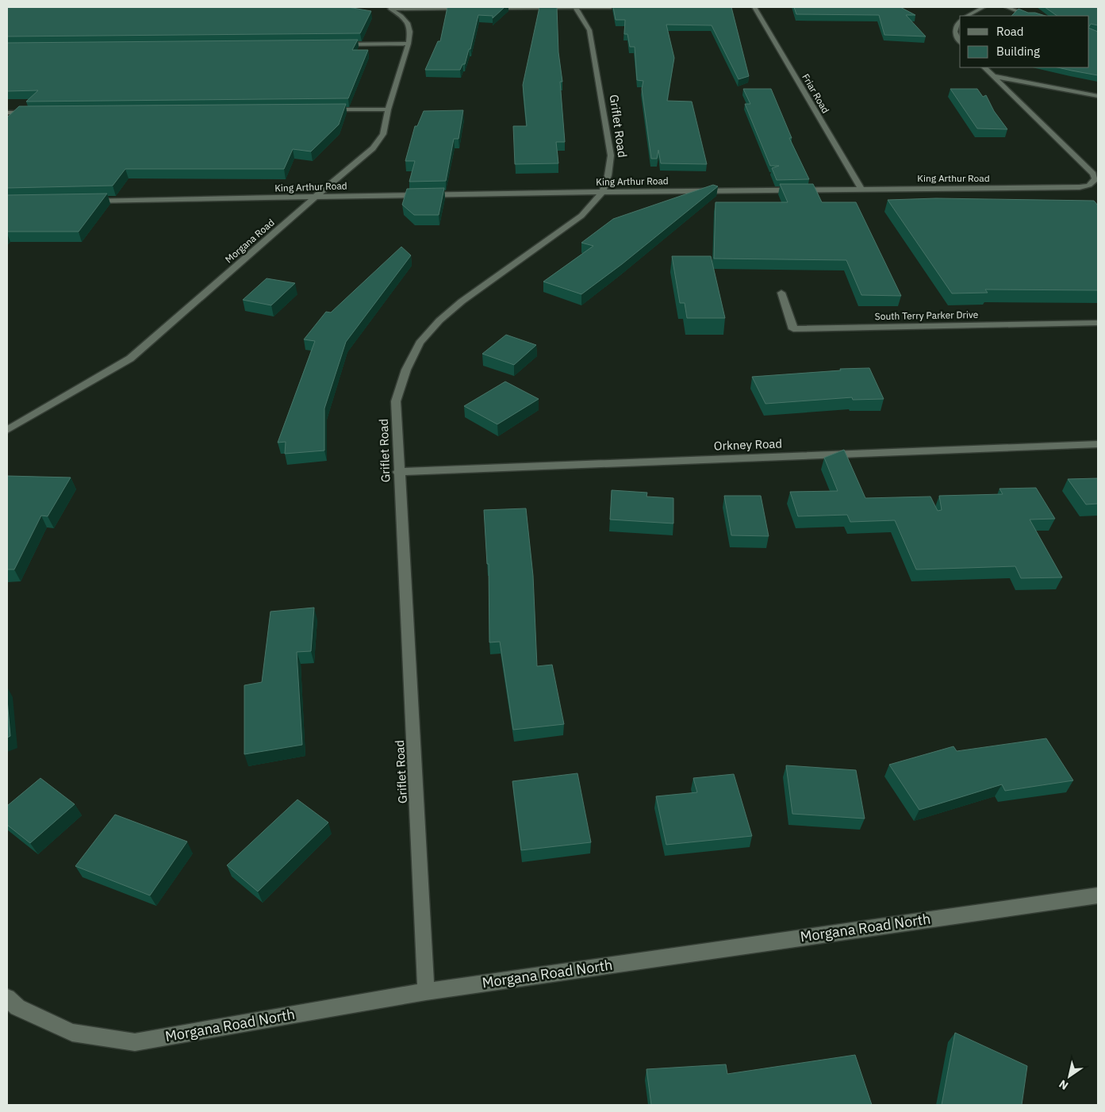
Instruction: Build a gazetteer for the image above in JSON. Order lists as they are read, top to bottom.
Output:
{
  "streets": {
    "street": [
      "Friar Road",
      "Griflet Road",
      "King Arthur Road",
      "Morgana Road",
      "South Terry Parker Drive",
      "Orkney Road",
      "Morgana Road North"
    ]
  },
  "crossings": [
    ["Friar Road", "King Arthur Road"],
    ["Griflet Road", "King Arthur Road"],
    ["Griflet Road", "Orkney Road"],
    ["Griflet Road", "Morgana Road North"],
    ["King Arthur Road", "Morgana Road"]
  ],
  "legend": ["Road", "Building"],
  "north": "bottom left"
}
